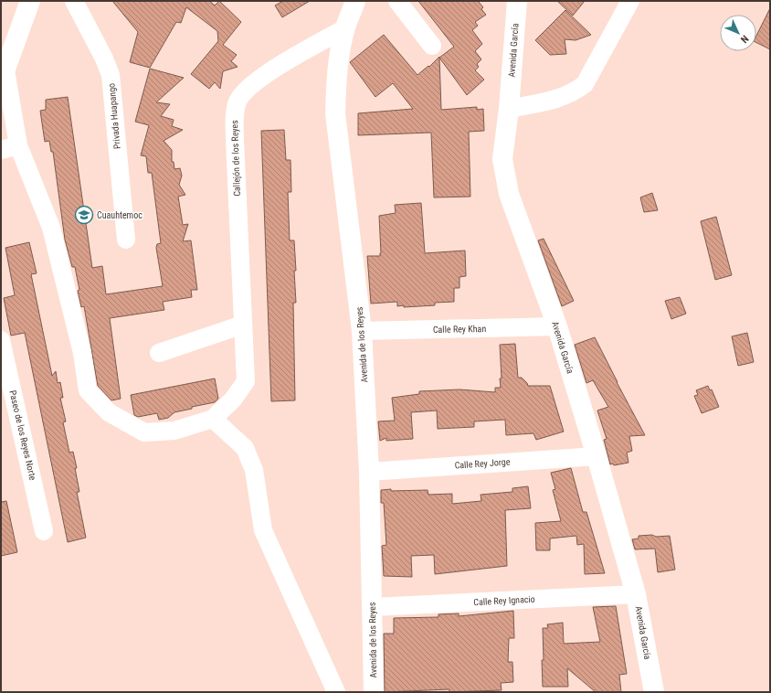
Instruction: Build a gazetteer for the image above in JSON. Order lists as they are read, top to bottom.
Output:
{
  "streets": {
    "main road": ["Avenida García", "Avenida de los Reyes"],
    "street": [
      "Privada Huapango",
      "Callejón de los Reyes",
      "Calle Rey Khan",
      "Paseo de los Reyes Norte",
      "Calle Rey Jorge",
      "Calle Rey Ignacio"
    ]
  },
  "crossings": [
    ["Avenida García", "Calle Rey Khan"],
    ["Avenida García", "Calle Rey Jorge"],
    ["Avenida García", "Calle Rey Ignacio"],
    ["Callejón de los Reyes", "Avenida de los Reyes"],
    ["Calle Rey Khan", "Avenida de los Reyes"],
    ["Avenida de los Reyes", "Calle Rey Jorge"],
    ["Avenida de los Reyes", "Calle Rey Ignacio"]
  ],
  "places": {
    "school or university": ["Cuauhtemoc"]
  },
  "north": "bottom right"
}
